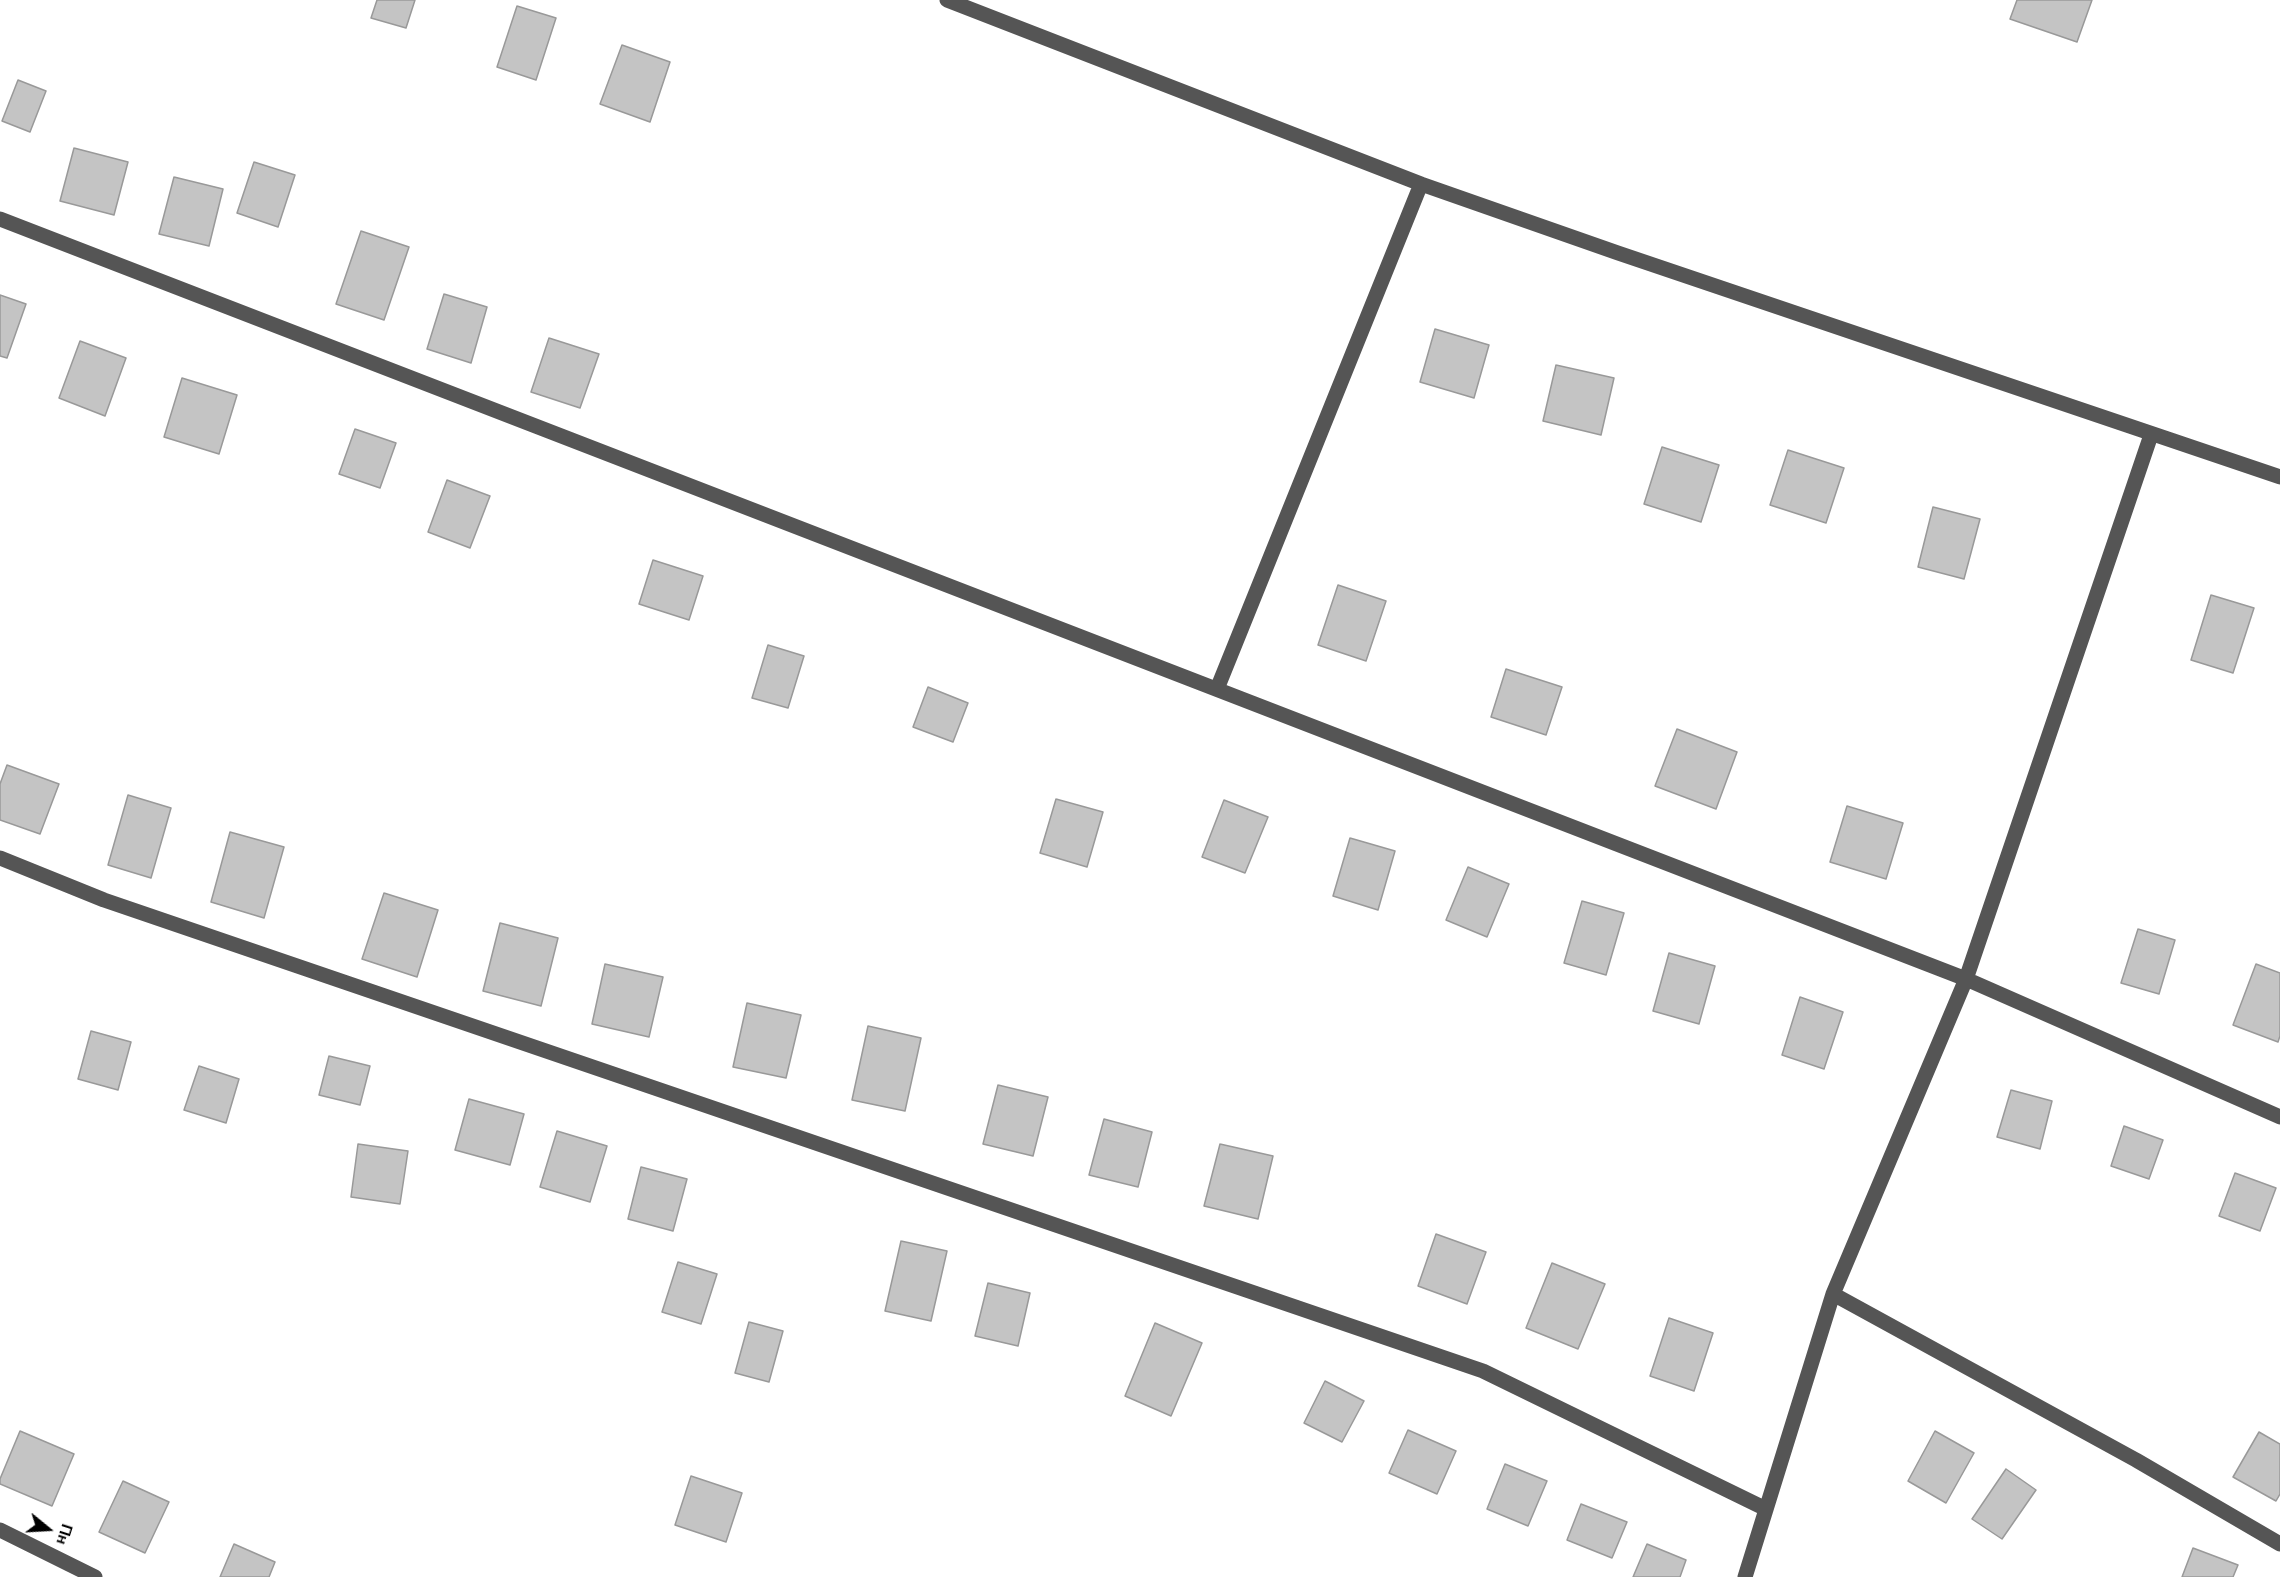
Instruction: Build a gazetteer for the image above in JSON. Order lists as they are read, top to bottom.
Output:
{
  "north": "right"
}
